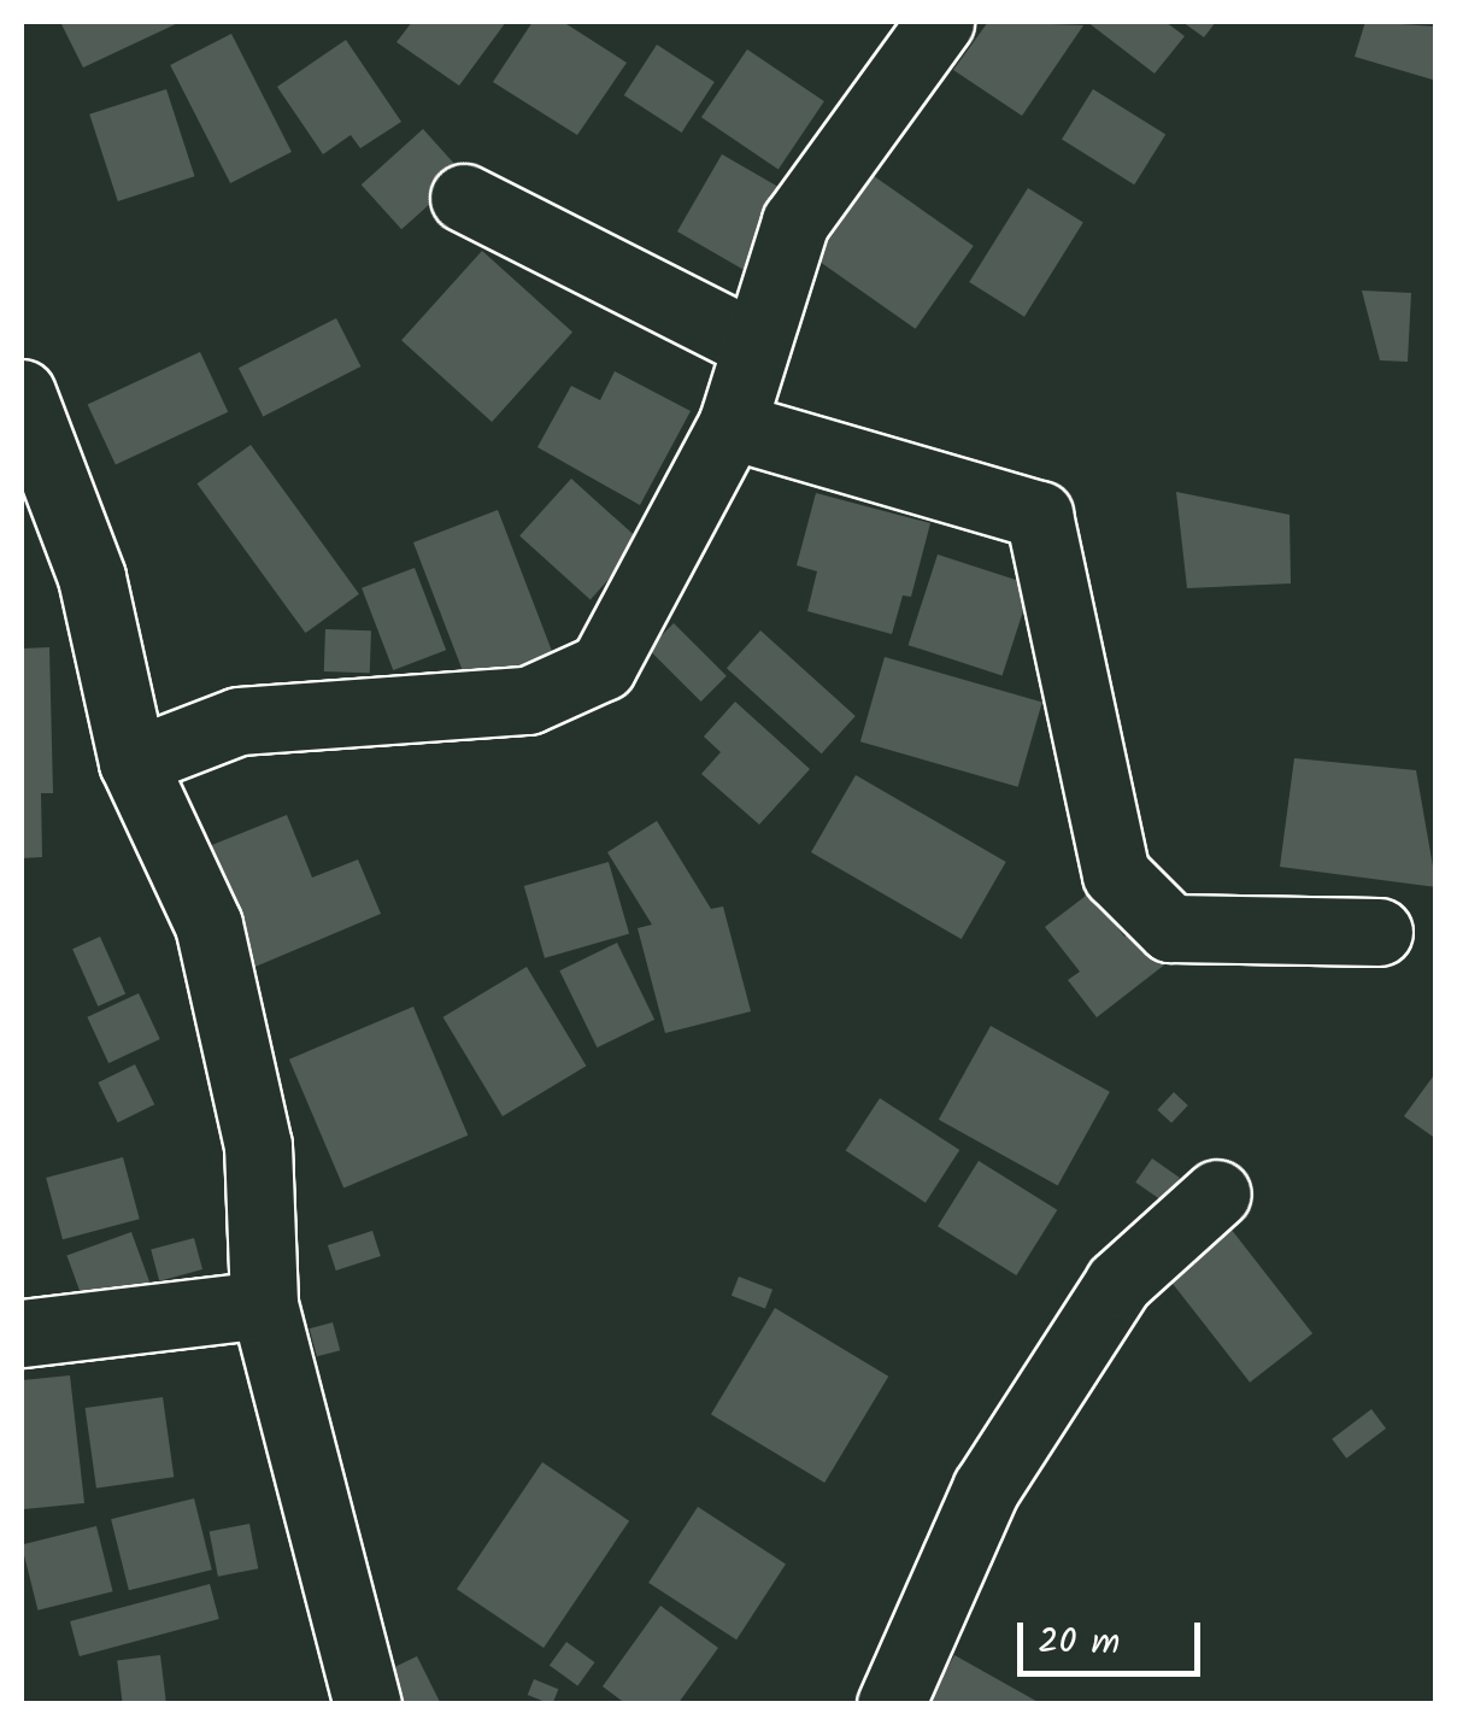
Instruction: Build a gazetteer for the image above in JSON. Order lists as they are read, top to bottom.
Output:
{
  "scale_bar": "20 m"
}
